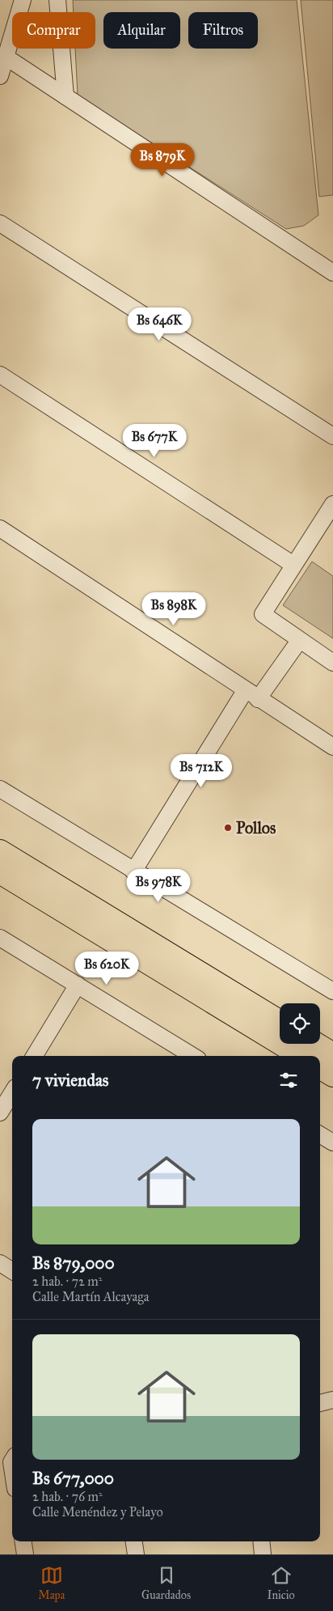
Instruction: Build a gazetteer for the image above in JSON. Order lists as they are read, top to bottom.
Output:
{
  "places": ["Pollos"],
  "page": {
    "chip": ["Comprar", "Alquilar", "Filtros"],
    "price": [
      "Bs 879K",
      "Bs 646K",
      "Bs 677K",
      "Bs 898K",
      "Bs 712K",
      "Bs 978K",
      "Bs 620K"
    ],
    "heading": "7 viviendas",
    "list": [
      {
        "name": "Bs 879,000",
        "note": "2 hab. · 72 m² · Calle Martín Alcayaga"
      },
      {
        "name": "Bs 677,000",
        "note": "2 hab. · 76 m² · Calle Menéndez y Pelayo"
      }
    ],
    "tabs": ["Mapa", "Guardados", "Inicio"]
  }
}
